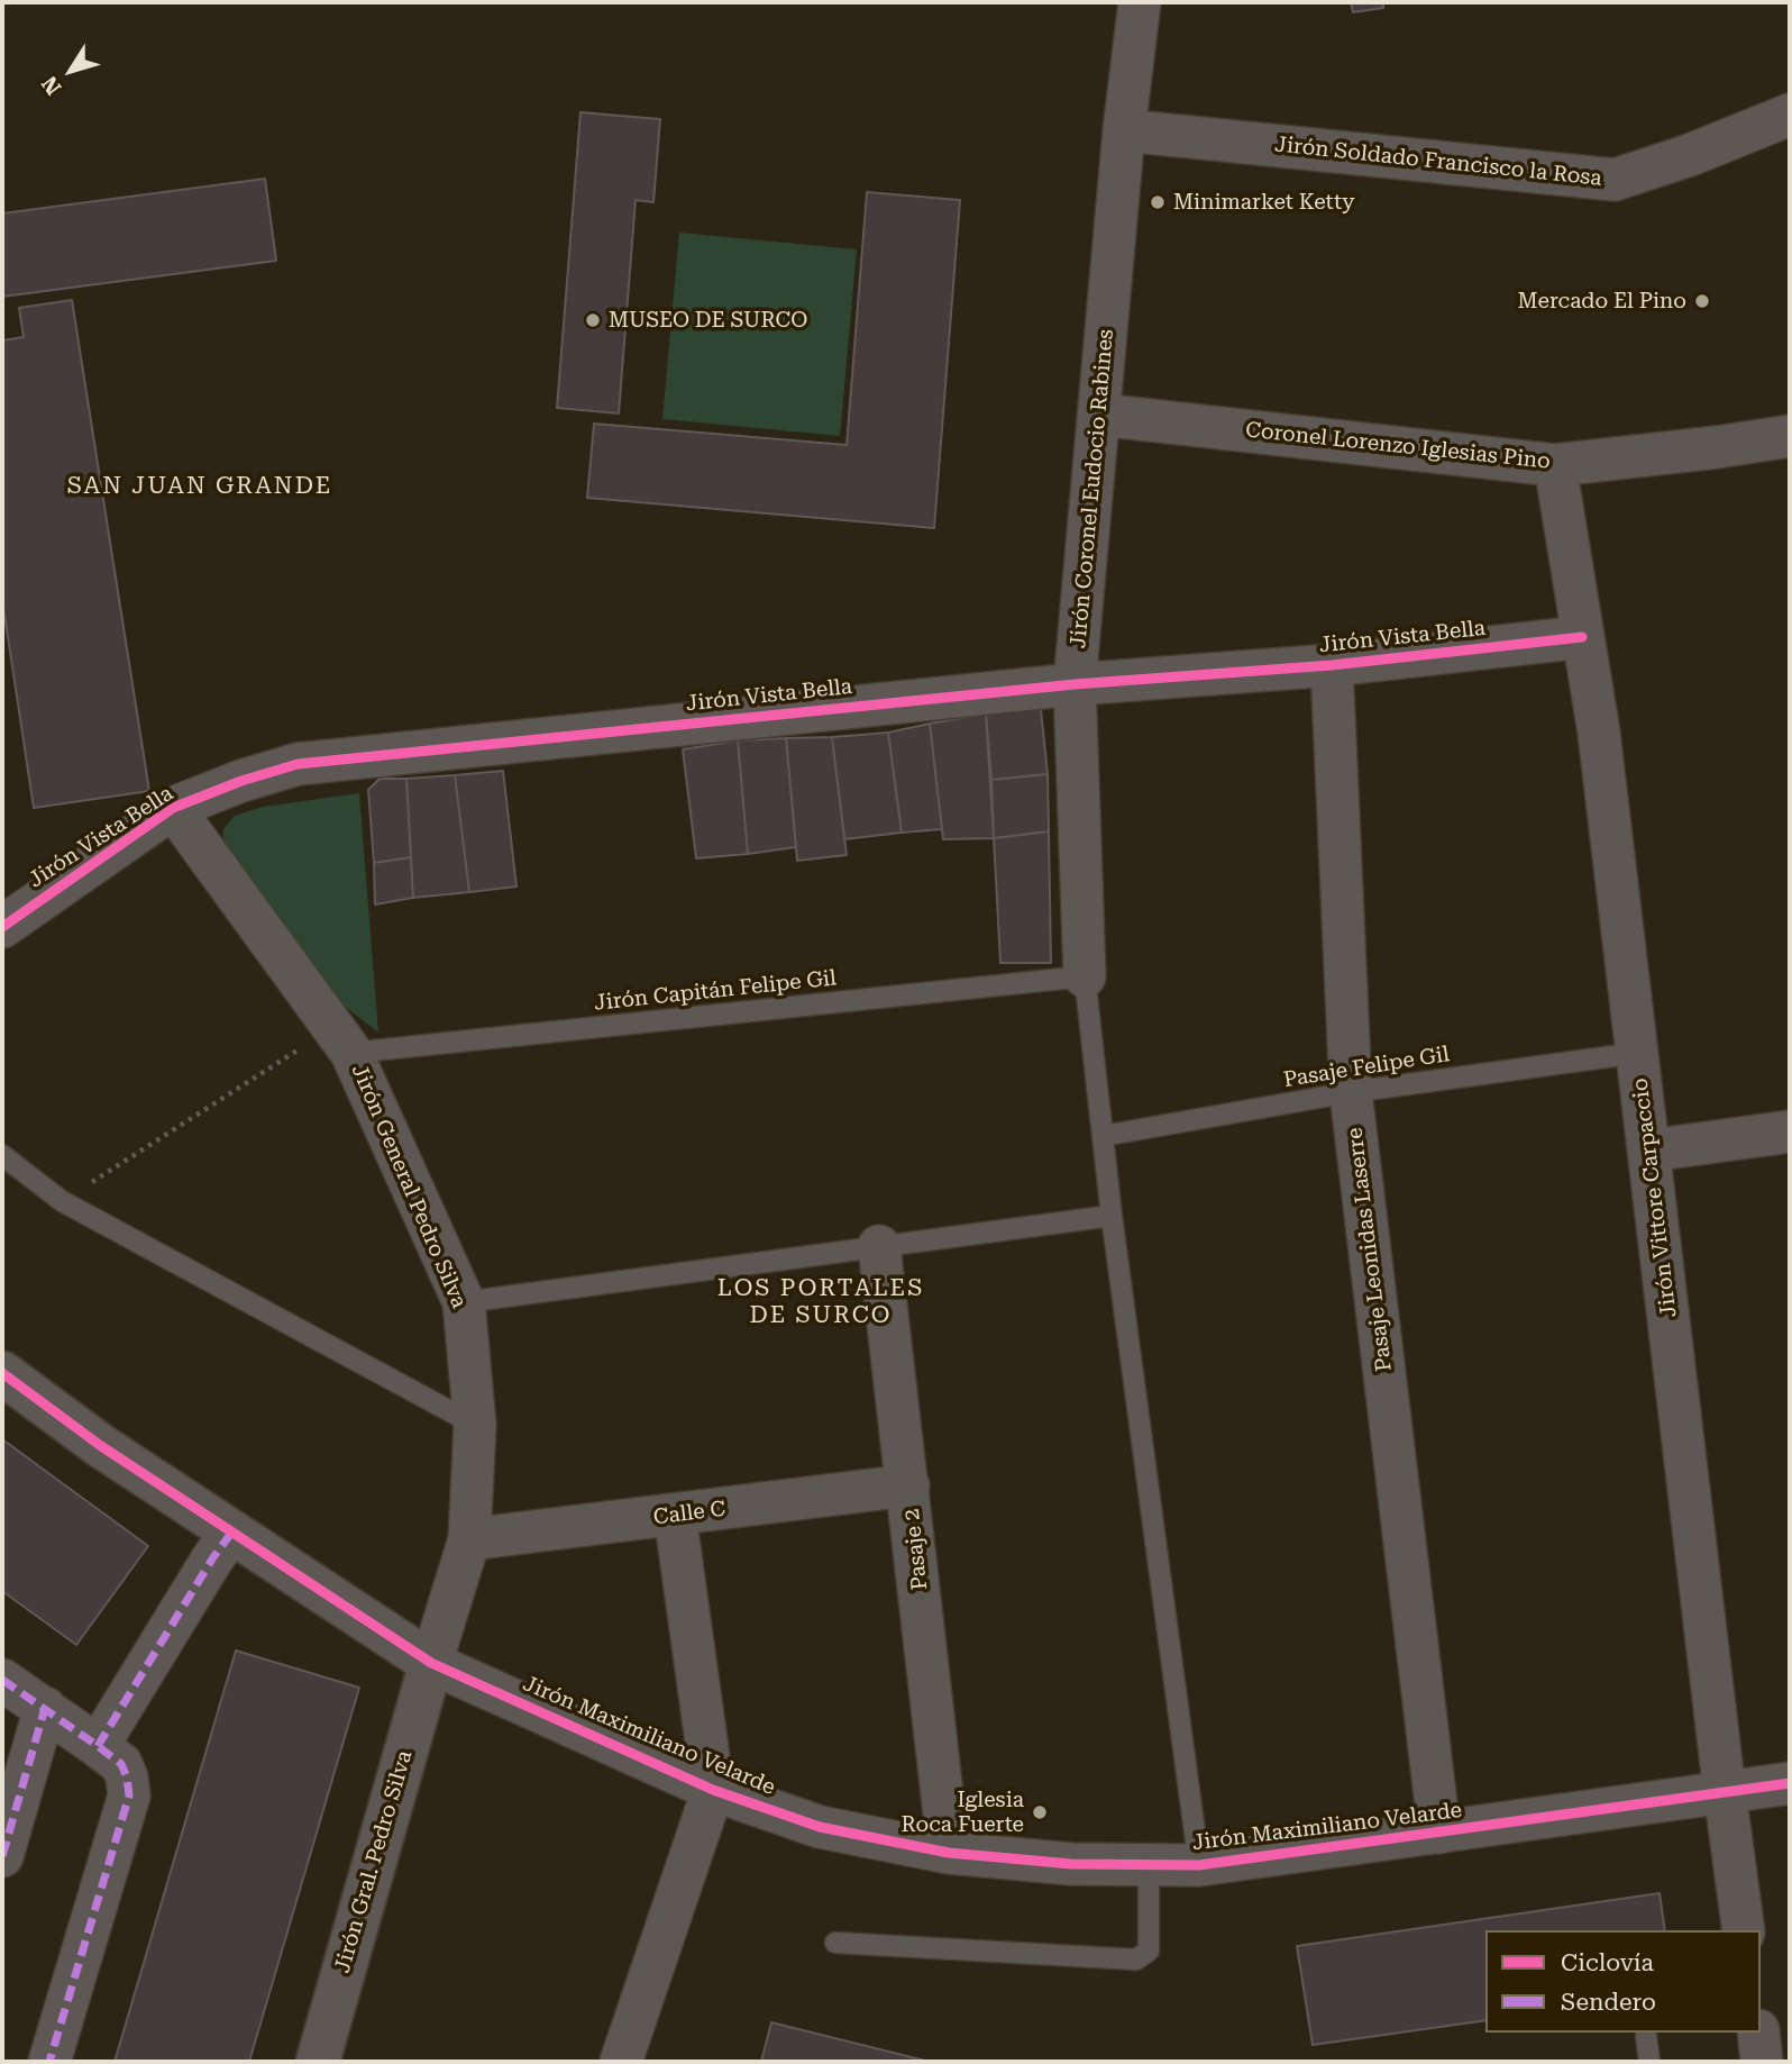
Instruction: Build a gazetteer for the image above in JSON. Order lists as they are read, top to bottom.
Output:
{
  "streets": {
    "street": [
      "Jirón Soldado Francisco la Rosa",
      "Coronel Lorenzo Iglesias Pino",
      "Jirón Coronel Eudocio Rabines",
      "Jirón Vista Bella",
      "Jirón General Pedro Silva",
      "Jirón Vittore Carpaccio",
      "Pasaje Leonidas Laserre",
      "Calle C",
      "Pasaje 2",
      "Jirón Maximiliano Velarde",
      "Jirón Gral. Pedro Silva"
    ],
    "lane": ["Jirón Capitán Felipe Gil", "Pasaje Felipe Gil"]
  },
  "crossings": [
    ["Jirón Soldado Francisco la Rosa", "Jirón Coronel Eudocio Rabines"],
    ["Coronel Lorenzo Iglesias Pino", "Jirón Coronel Eudocio Rabines"],
    ["Coronel Lorenzo Iglesias Pino", "Jirón Vittore Carpaccio"],
    ["Jirón Coronel Eudocio Rabines", "Jirón Vista Bella"],
    ["Jirón Coronel Eudocio Rabines", "Jirón Capitán Felipe Gil"],
    ["Jirón Vista Bella", "Jirón General Pedro Silva"],
    ["Jirón Vista Bella", "Jirón Vittore Carpaccio"],
    ["Jirón Vista Bella", "Pasaje Leonidas Laserre"],
    ["Jirón Capitán Felipe Gil", "Jirón General Pedro Silva"],
    ["Pasaje Felipe Gil", "Jirón Vittore Carpaccio"],
    ["Pasaje Felipe Gil", "Pasaje Leonidas Laserre"],
    ["Jirón General Pedro Silva", "Calle C"],
    ["Jirón General Pedro Silva", "Jirón Maximiliano Velarde"],
    ["Jirón General Pedro Silva", "Jirón Gral. Pedro Silva"],
    ["Jirón Vittore Carpaccio", "Jirón Maximiliano Velarde"],
    ["Pasaje Leonidas Laserre", "Jirón Maximiliano Velarde"],
    ["Calle C", "Pasaje 2"],
    ["Pasaje 2", "Jirón Maximiliano Velarde"],
    ["Jirón Maximiliano Velarde", "Jirón Gral. Pedro Silva"]
  ],
  "districts": ["SAN JUAN GRANDE", "LOS PORTALES DE SURCO"],
  "places": [
    "Minimarket Ketty",
    "Mercado El Pino",
    "MUSEO DE SURCO",
    "Iglesia Roca Fuerte"
  ],
  "legend": ["Ciclovía", "Sendero"],
  "north": "bottom left"
}
